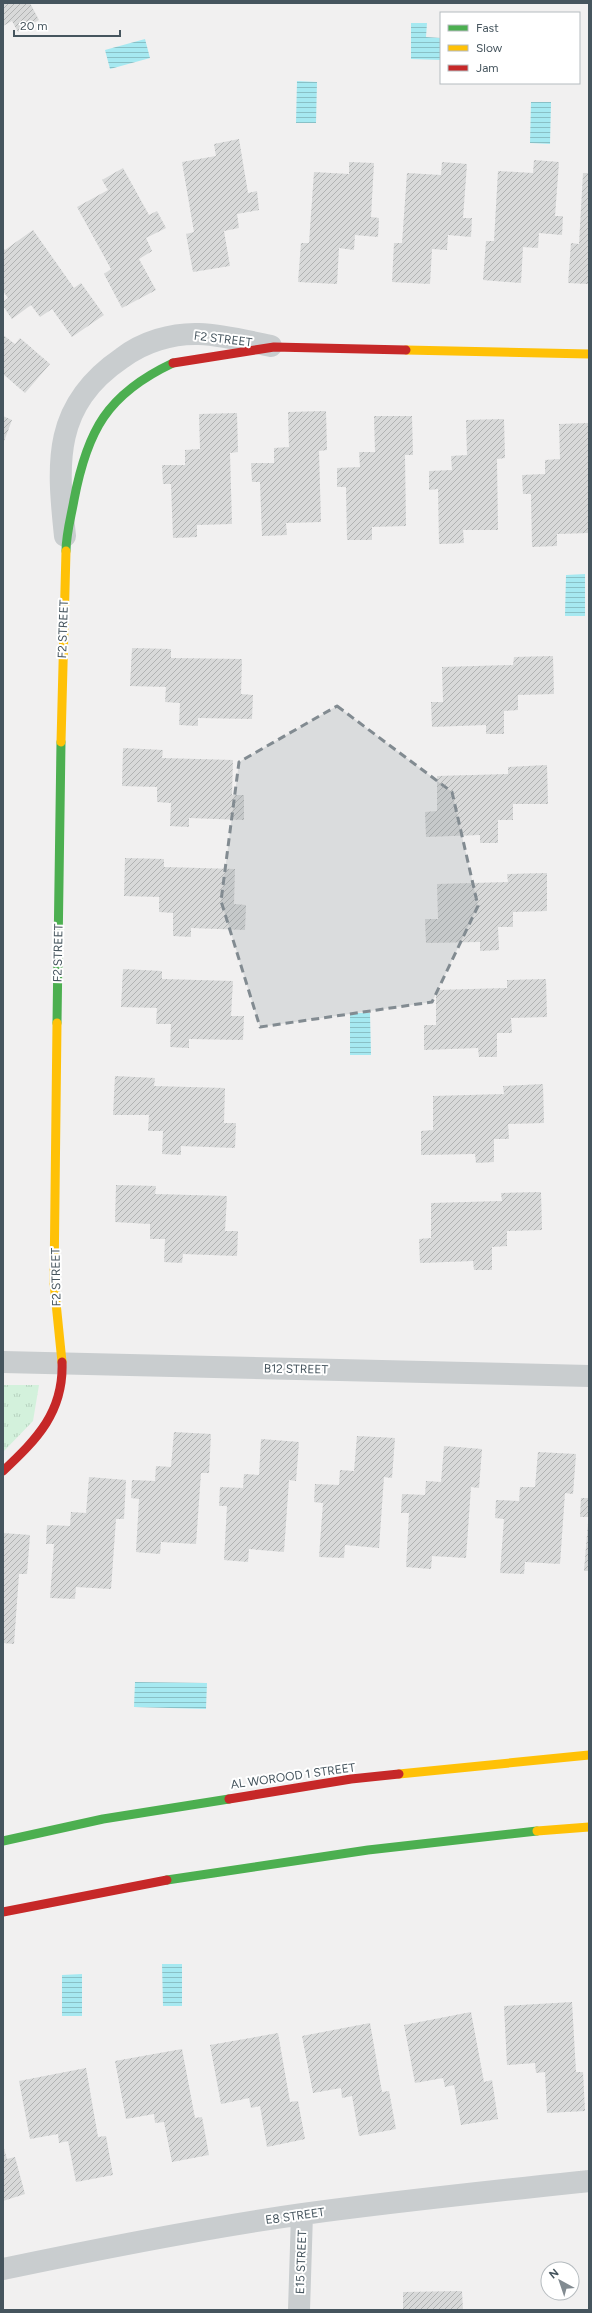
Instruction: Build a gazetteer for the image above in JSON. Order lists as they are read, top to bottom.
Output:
{
  "streets": {
    "street": [
      "F2 STREET",
      "B12 STREET",
      "AL WOROOD 1 STREET",
      "E8 STREET",
      "E15 STREET"
    ]
  },
  "crossings": [
    ["F2 STREET", "B12 STREET"],
    ["E8 STREET", "E15 STREET"]
  ],
  "legend": ["Fast", "Slow", "Jam"],
  "scale_bar": "20 m",
  "north": "top left"
}
